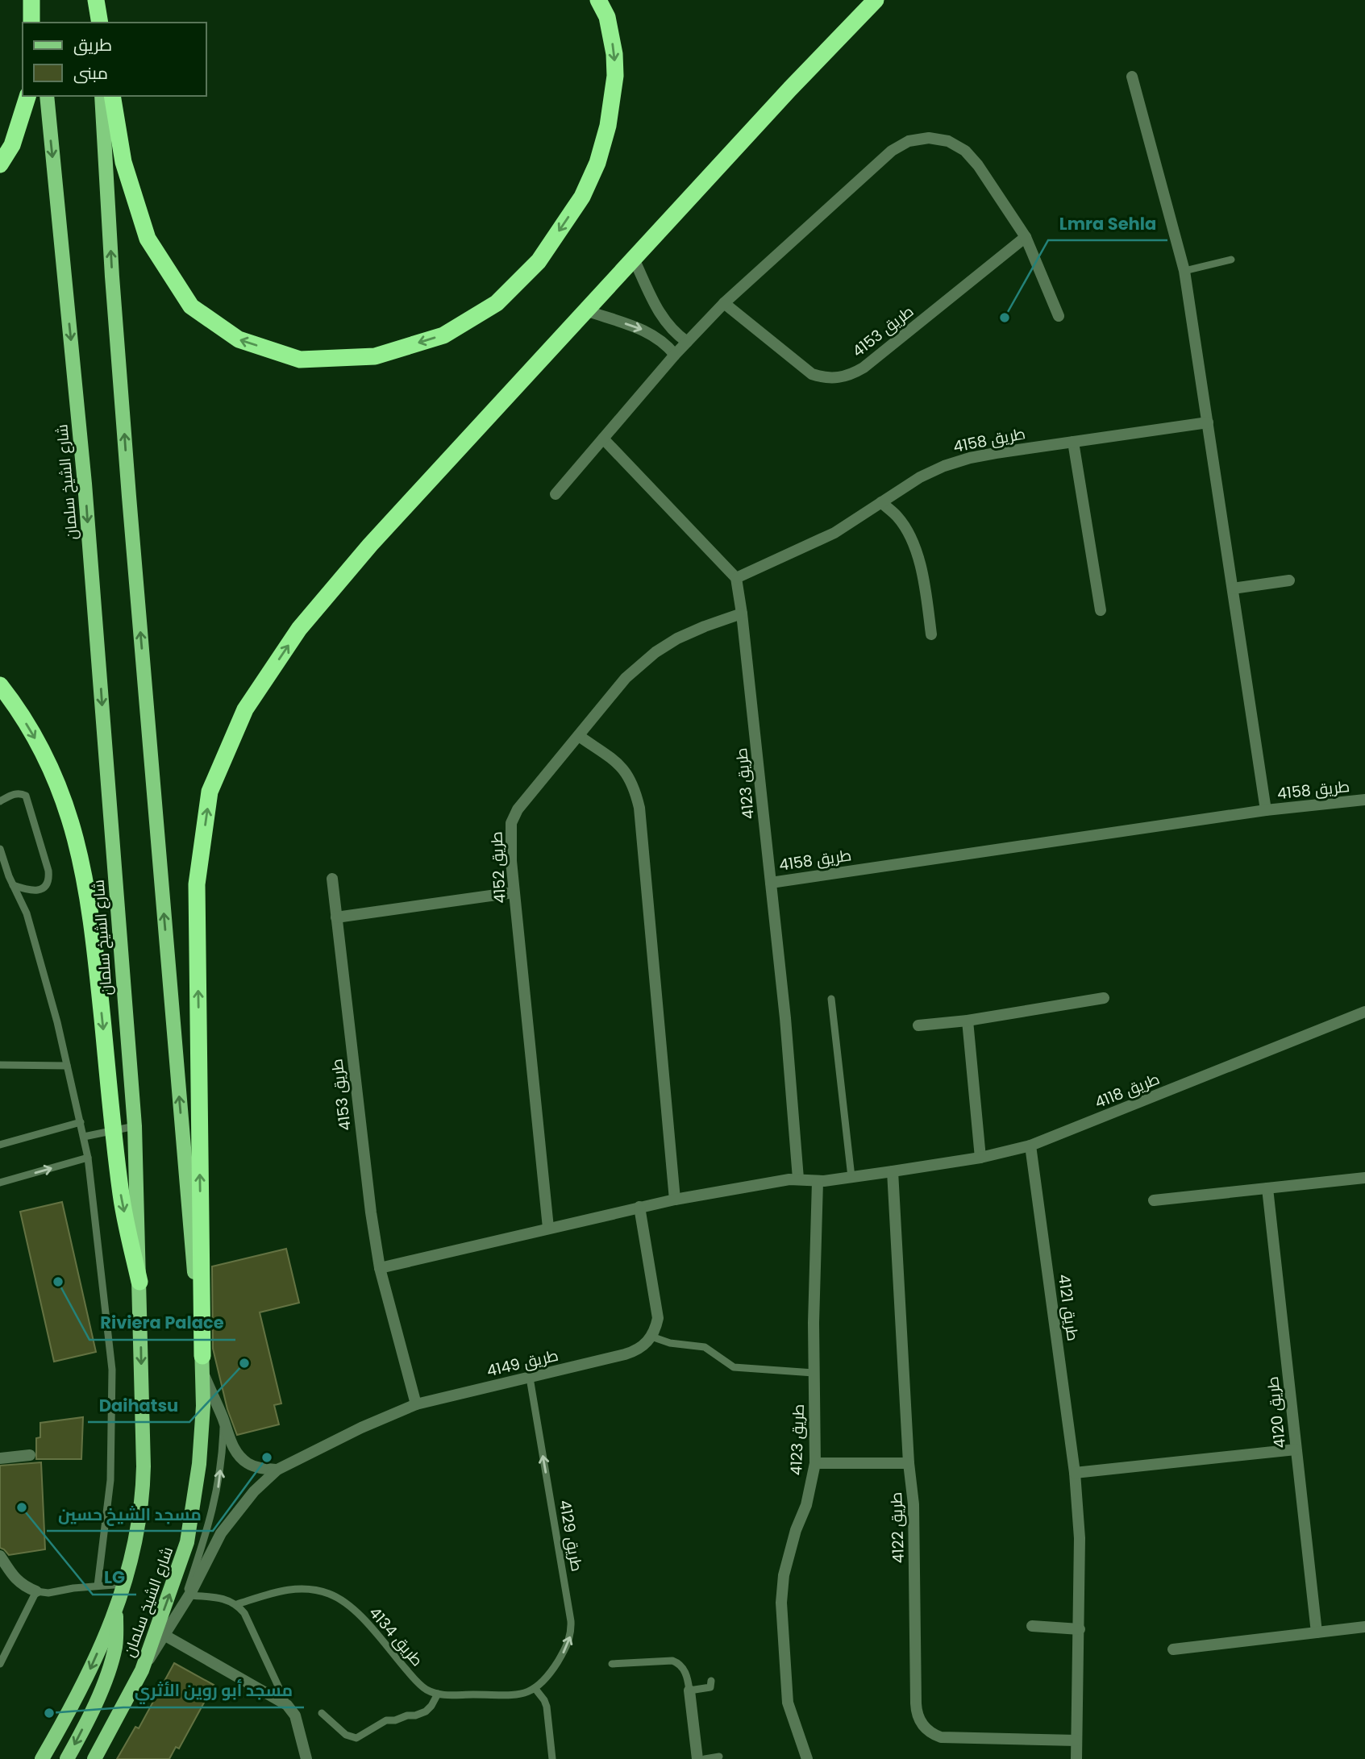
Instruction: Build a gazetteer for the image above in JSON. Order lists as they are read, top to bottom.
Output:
{
  "streets": {
    "main road": ["شارع الشيخ سلمان"],
    "street": [
      "طريق 4153",
      "طريق 4158",
      "طريق 4123",
      "طريق 4152",
      "طريق 4118",
      "طريق 4121",
      "طريق 4149",
      "طريق 4120",
      "طريق 4122"
    ],
    "lane": ["طريق 4129", "طريق 4134"]
  },
  "crossings": [
    ["طريق 4153", "طريق 4149"],
    ["طريق 4158", "طريق 4123"],
    ["شارع الشيخ سلمان", "طريق 4149"],
    ["طريق 4123", "طريق 4152"],
    ["طريق 4118", "طريق 4121"],
    ["طريق 4118", "طريق 4122"],
    ["طريق 4121", "طريق 4122"],
    ["طريق 4149", "طريق 4129"]
  ],
  "one_way": ["طريق 4129"],
  "places": [
    "Lmra Sehla",
    "Riviera Palace",
    "Daihatsu",
    "مسجد الشيخ حسين",
    "LG",
    "مسجد أبو روين الأثري"
  ],
  "legend": ["طريق", "مبنى"]
}
